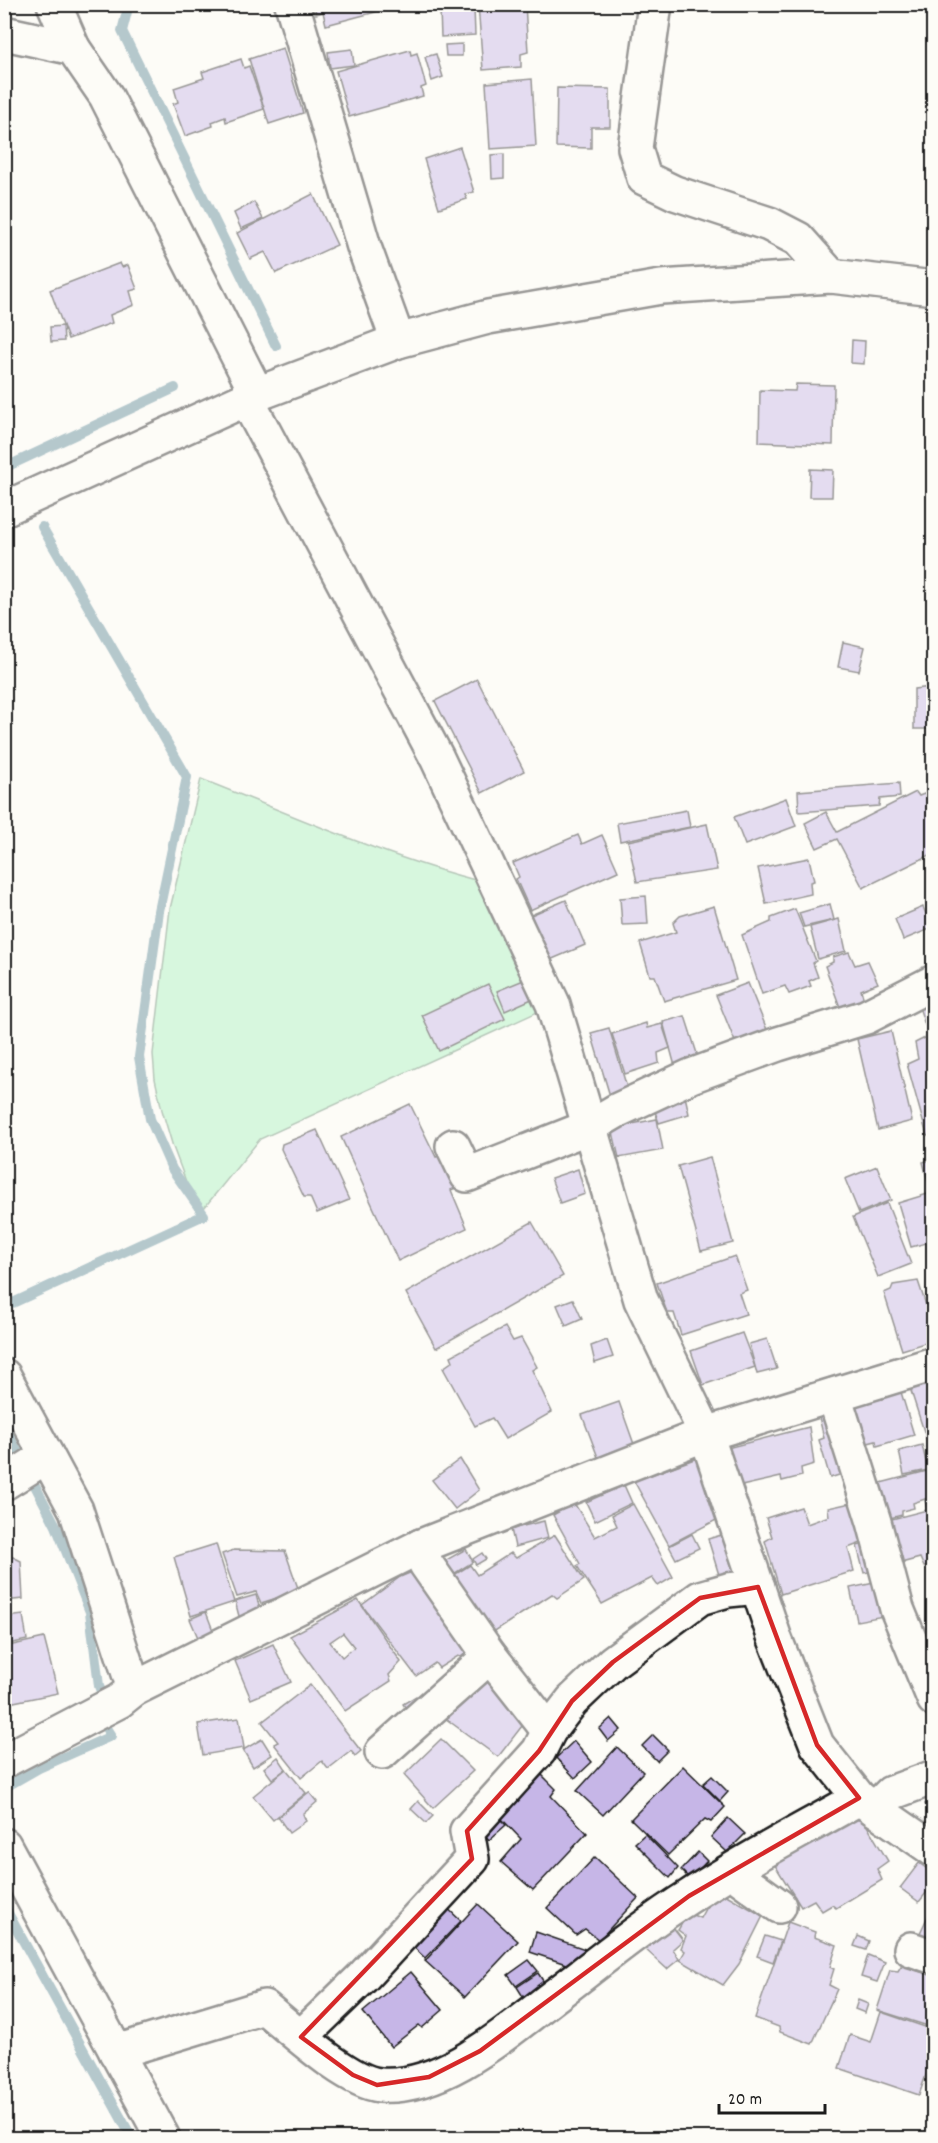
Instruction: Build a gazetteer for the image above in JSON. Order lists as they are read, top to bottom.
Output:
{
  "scale_bar": "20 m"
}
